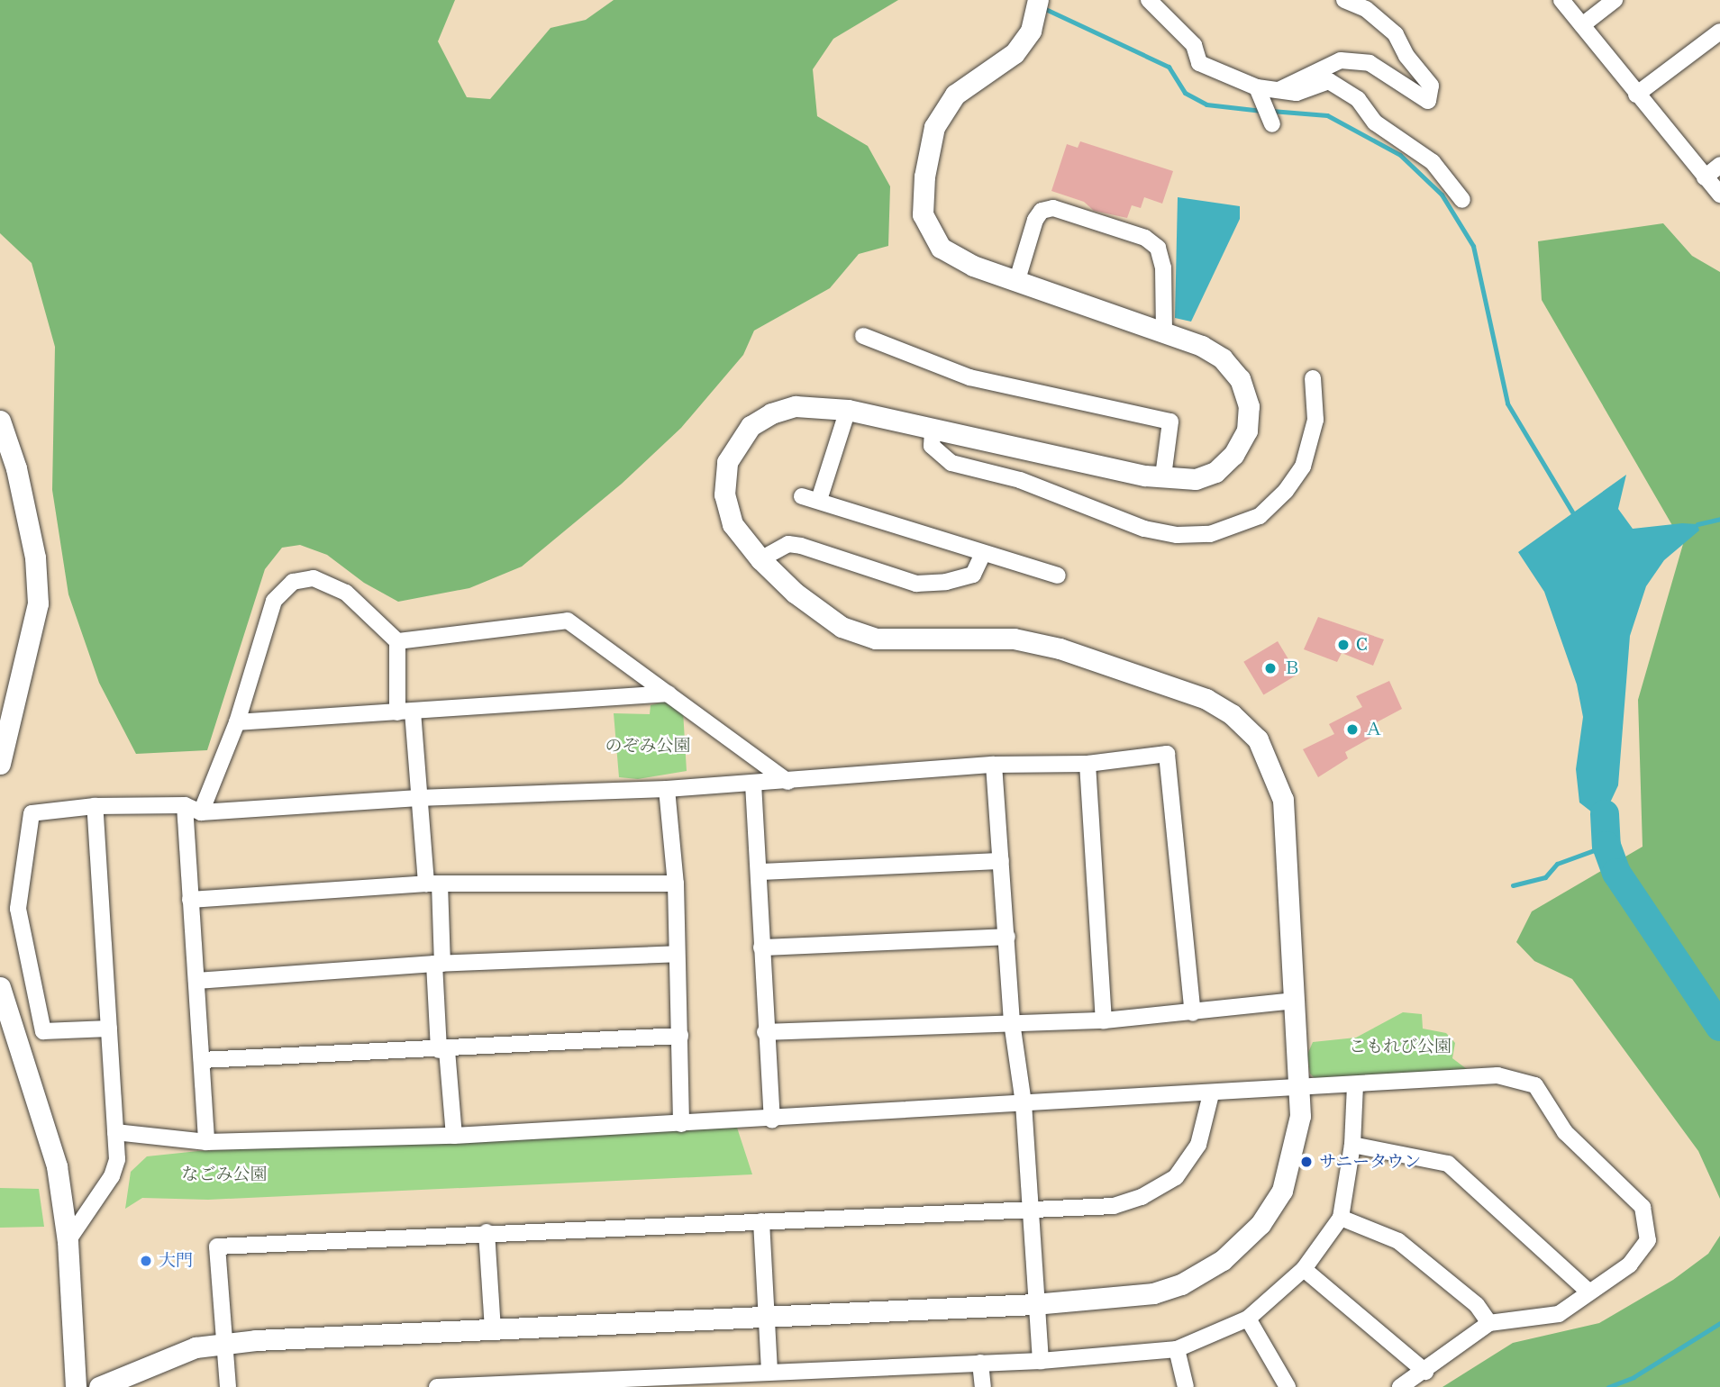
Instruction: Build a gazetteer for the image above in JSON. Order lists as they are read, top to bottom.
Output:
{
  "parks": ["のぞみ公園", "こもれび公園", "なごみ公園"],
  "places": [
    "C",
    "Ｂ",
    "Ａ",
    "サニータウン",
    "大門"
  ]
}
